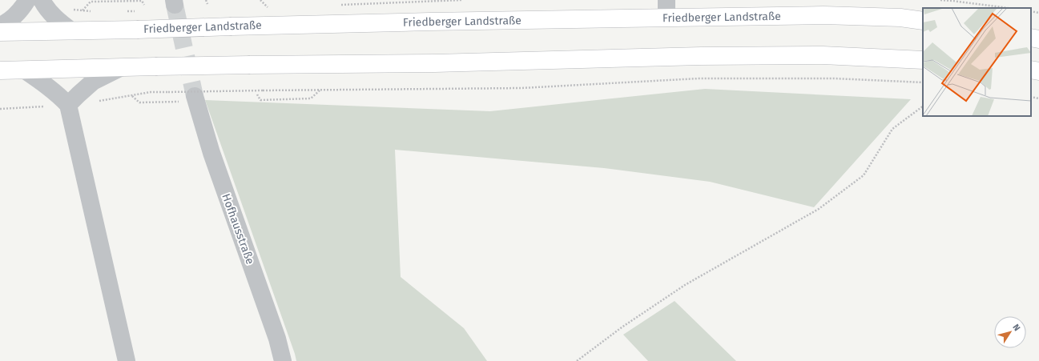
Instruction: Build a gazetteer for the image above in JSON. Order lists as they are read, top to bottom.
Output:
{
  "streets": {
    "main road": ["Friedberger Landstraße"],
    "street": ["Hofhausstraße"]
  },
  "north": "top right"
}
